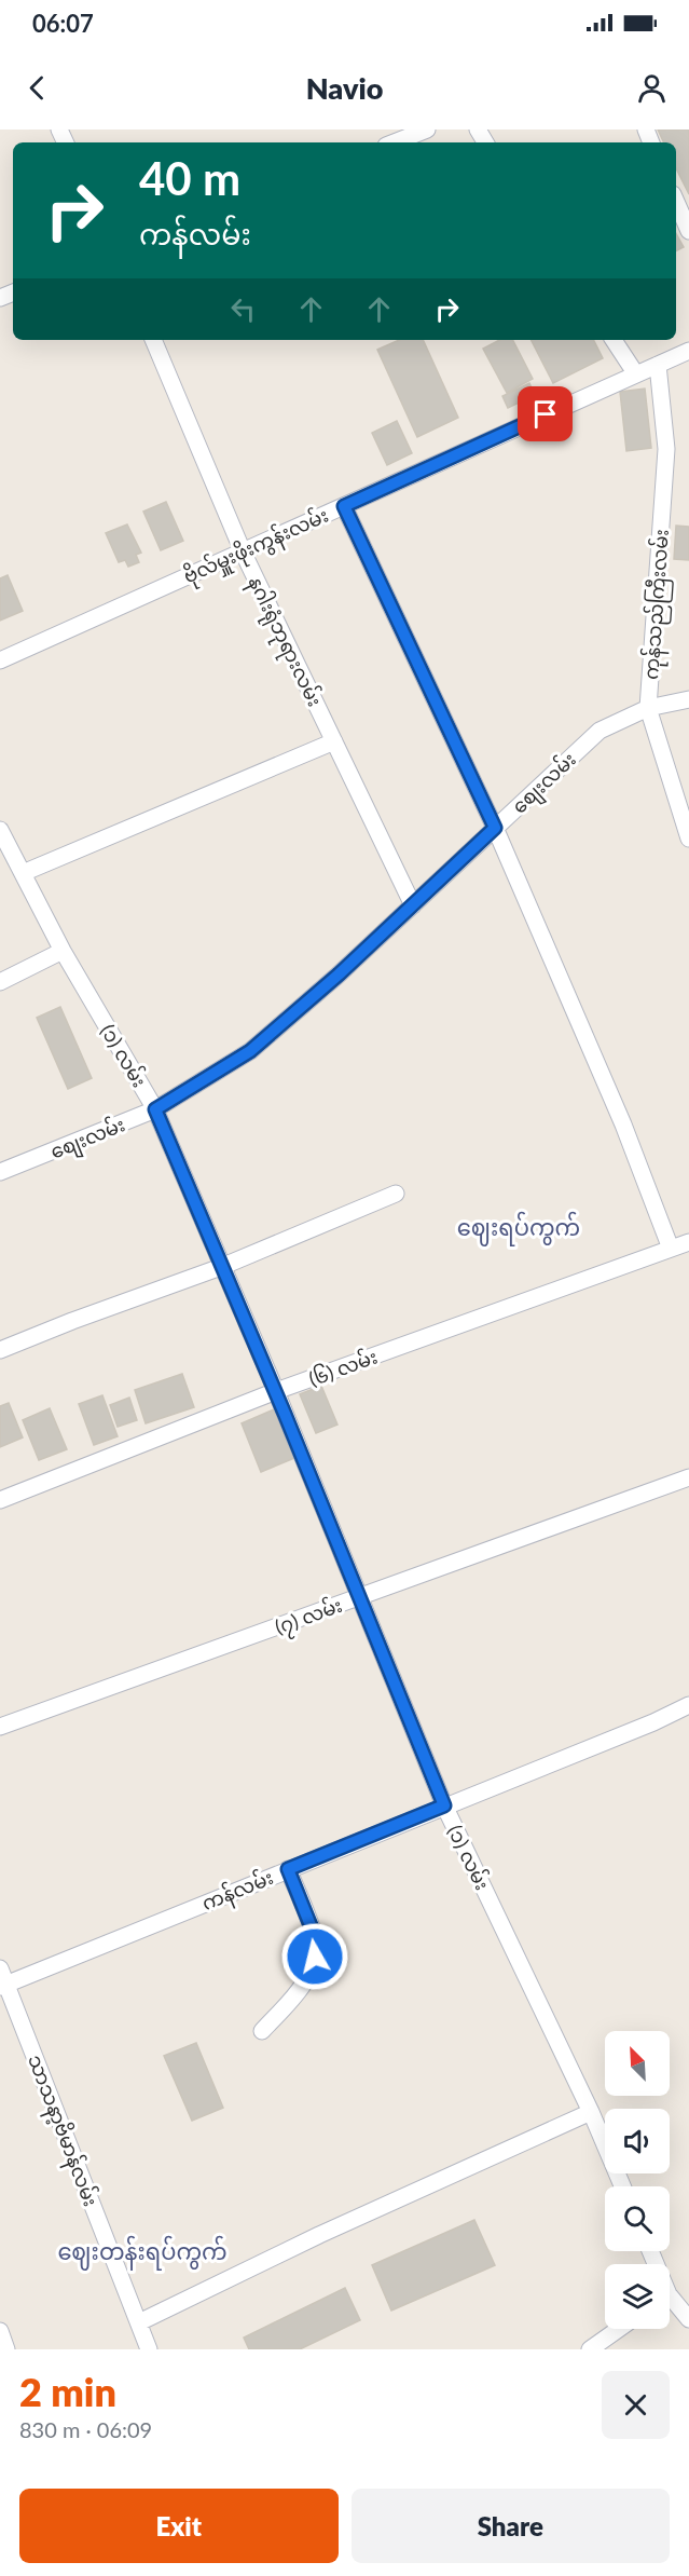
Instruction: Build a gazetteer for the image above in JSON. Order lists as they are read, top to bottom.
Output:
{
  "streets": {
    "street": [
      "ဗိုလ်မှူးဖိုးကွန်းလမ်း",
      "ကုန်သည်ကြီးလမ်း",
      "နဂါးရုံဘုရားလမ်း",
      "စျေးလမ်း",
      "(၁) လမ်း",
      "(၆) လမ်း",
      "(၇) လမ်း",
      "ကန်လမ်း",
      "သာသနာ့ဗိမာန်လမ်း"
    ]
  },
  "crossings": [
    ["ဗိုလ်မှူးဖိုးကွန်းလမ်း", "ကုန်သည်ကြီးလမ်း"],
    ["ဗိုလ်မှူးဖိုးကွန်းလမ်း", "နဂါးရုံဘုရားလမ်း"],
    ["ကုန်သည်ကြီးလမ်း", "စျေးလမ်း"],
    ["နဂါးရုံဘုရားလမ်း", "စျေးလမ်း"],
    ["စျေးလမ်း", "(၁) လမ်း"],
    ["(၁) လမ်း", "(၆) လမ်း"],
    ["(၁) လမ်း", "(၇) လမ်း"],
    ["(၁) လမ်း", "ကန်လမ်း"],
    ["ကန်လမ်း", "သာသနာ့ဗိမာန်လမ်း"]
  ],
  "districts": ["ဈေးရပ်ကွက်", "ဈေးတန်းရပ်ကွက်"],
  "north": "top left",
  "page": {
    "status": "06:07",
    "header": "Navio",
    "turn": ["40 m", "ကန်လမ်း"],
    "heading": ["2 min", "830 m · 06:09"],
    "buttons": ["Exit", "Share"]
  }
}
